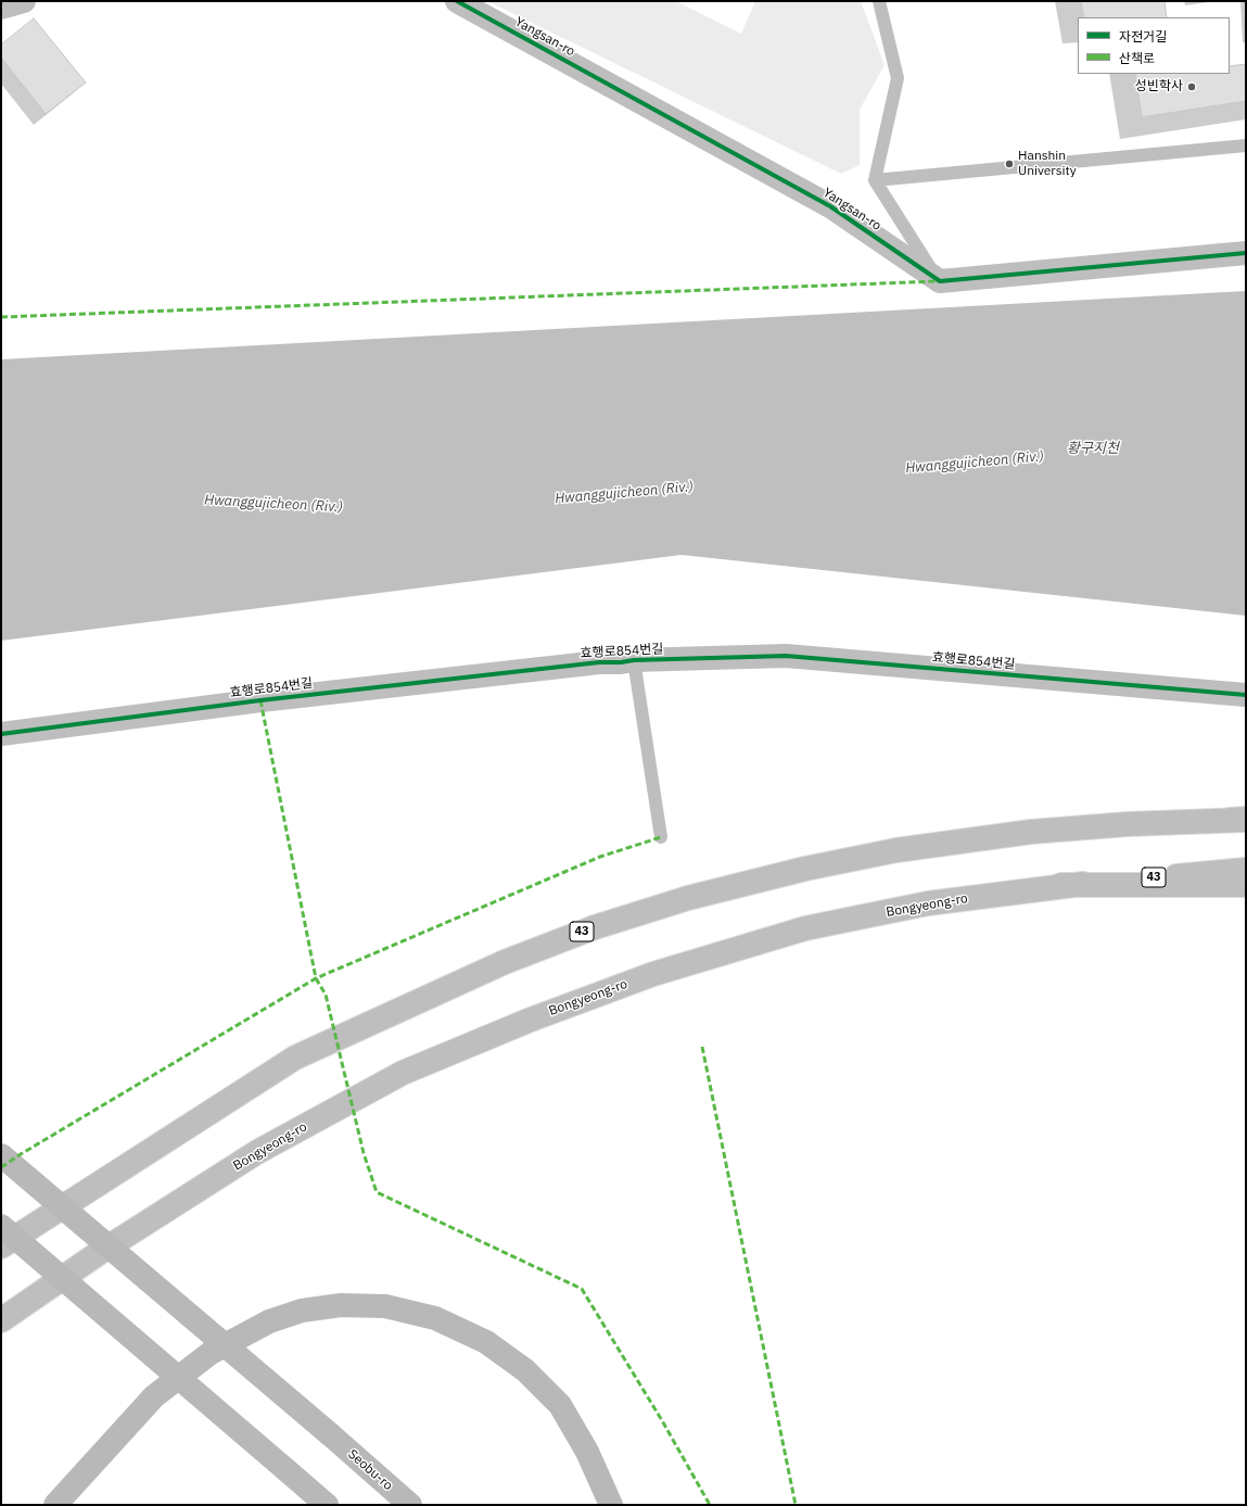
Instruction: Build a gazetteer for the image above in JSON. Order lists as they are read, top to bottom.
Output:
{
  "streets": {
    "main road": [
      "Yangsan-ro",
      "효행로854번길",
      "43",
      "Bongyeong-ro",
      "Seobu-ro"
    ]
  },
  "water": ["황구지천", "Hwanggujicheon (Riv.)"],
  "places": ["성빈학사", "Hanshin University"],
  "legend": ["자전거길", "산책로"]
}
